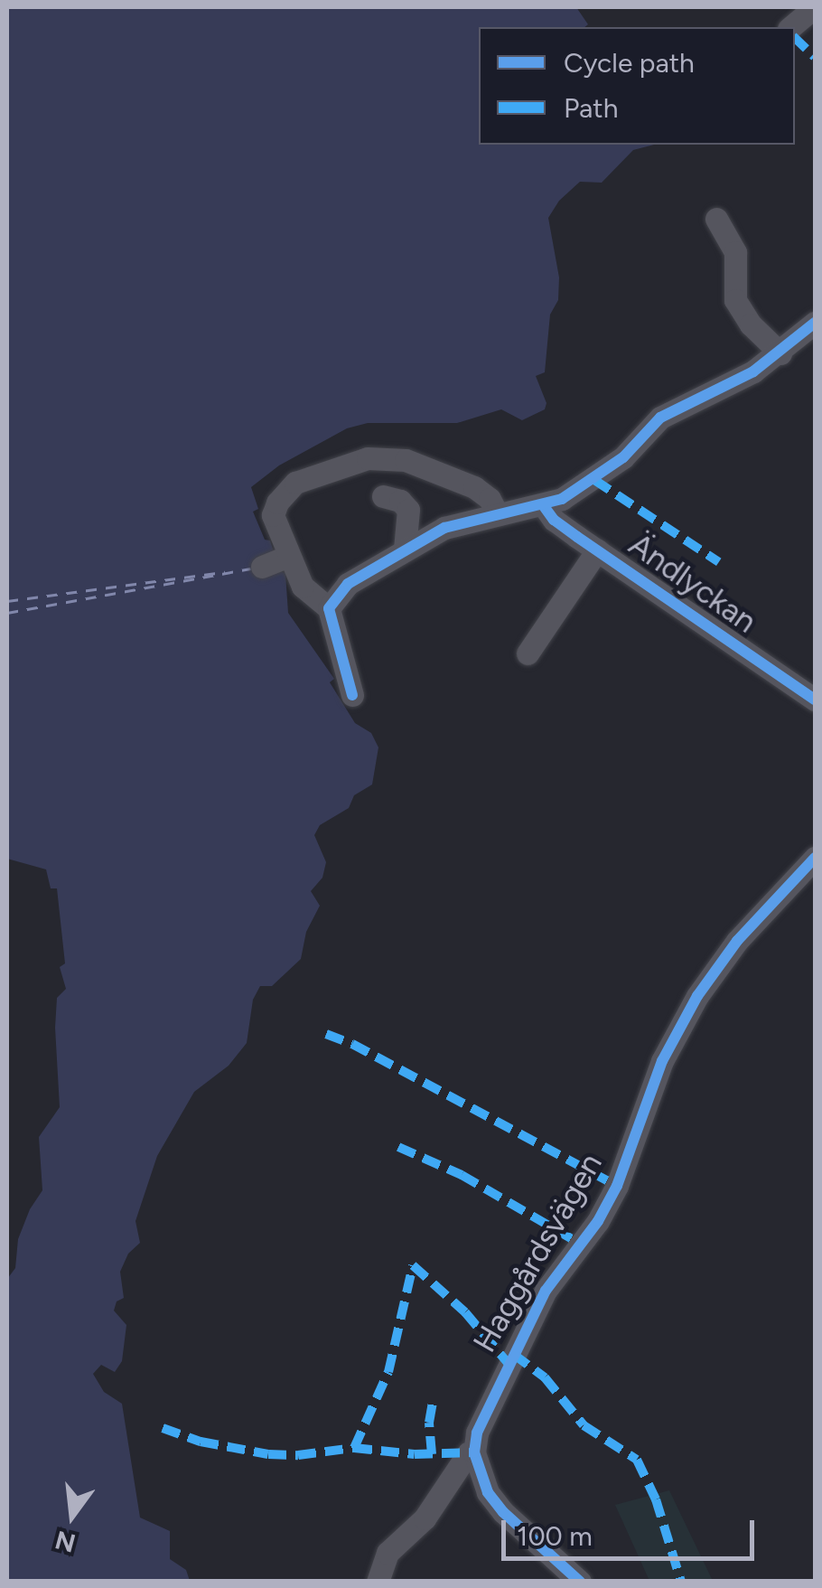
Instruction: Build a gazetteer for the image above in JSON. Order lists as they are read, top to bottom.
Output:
{
  "streets": {
    "street": ["Ändlyckan", "Haggårdsvägen"]
  },
  "legend": ["Cycle path", "Path"],
  "scale_bar": "100 m",
  "north": "bottom"
}
